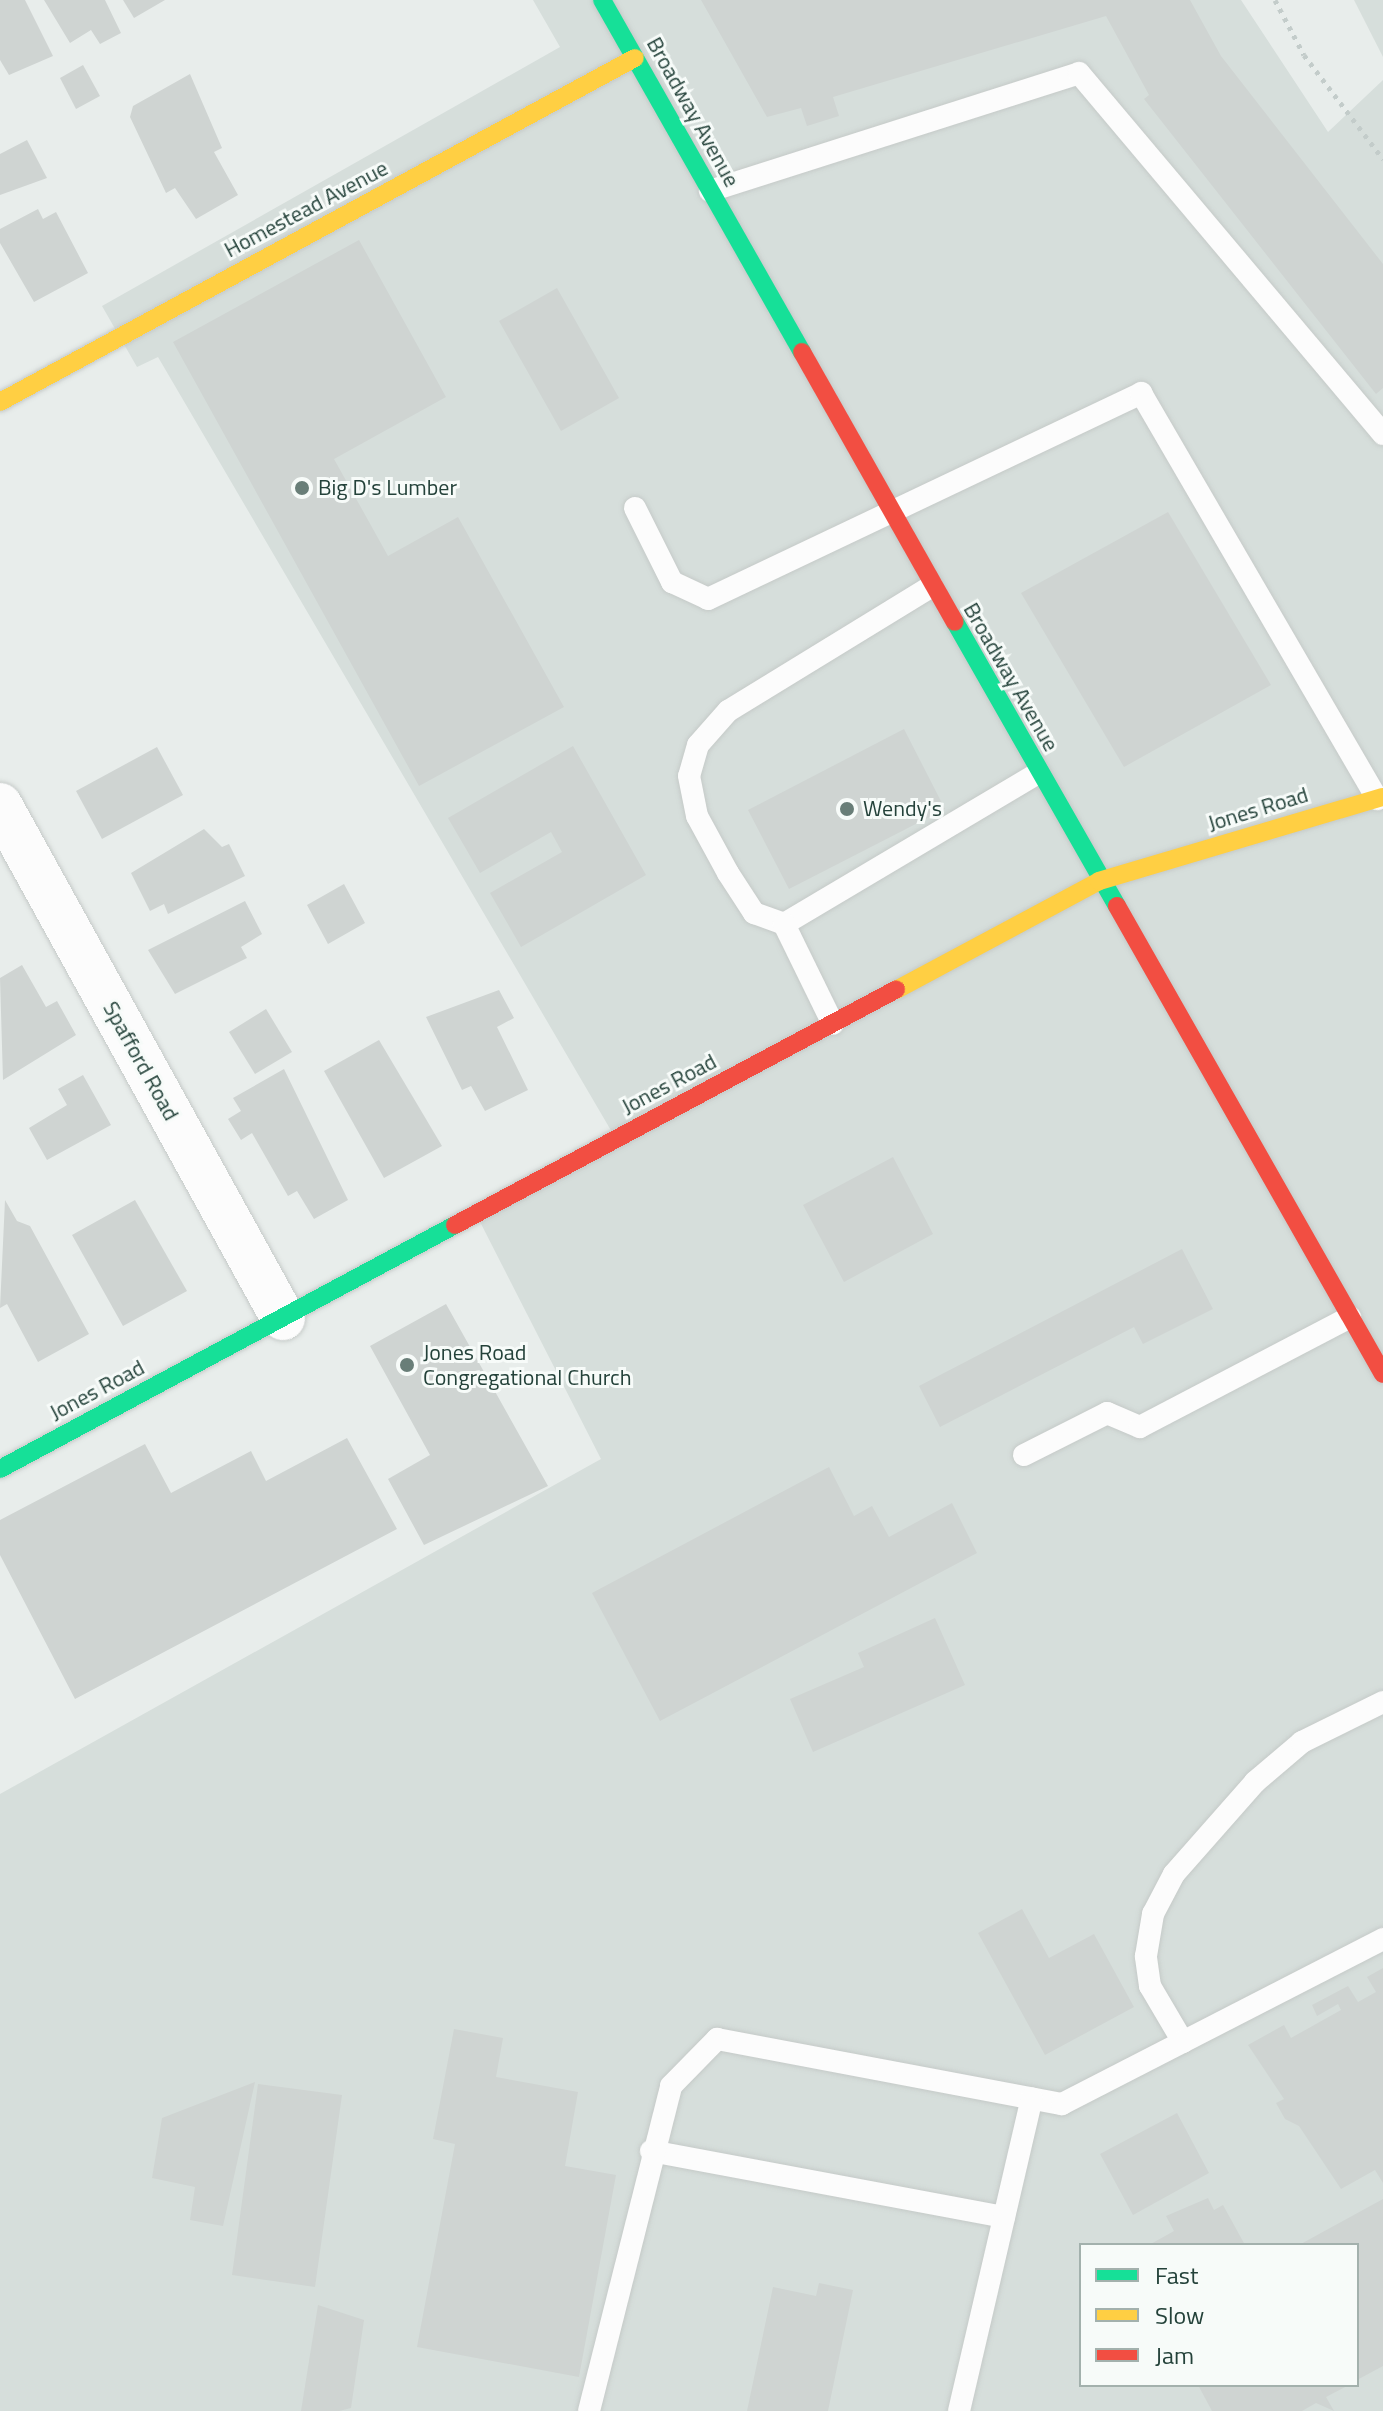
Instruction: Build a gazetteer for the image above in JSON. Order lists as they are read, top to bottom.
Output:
{
  "streets": {
    "street": [
      "Broadway Avenue",
      "Homestead Avenue",
      "Jones Road",
      "Spafford Road"
    ]
  },
  "crossings": [
    ["Broadway Avenue", "Homestead Avenue"],
    ["Broadway Avenue", "Jones Road"],
    ["Jones Road", "Spafford Road"]
  ],
  "places": ["Big D's Lumber", "Wendy's", "Jones Road Congregational Church"],
  "legend": ["Fast", "Slow", "Jam"]
}
